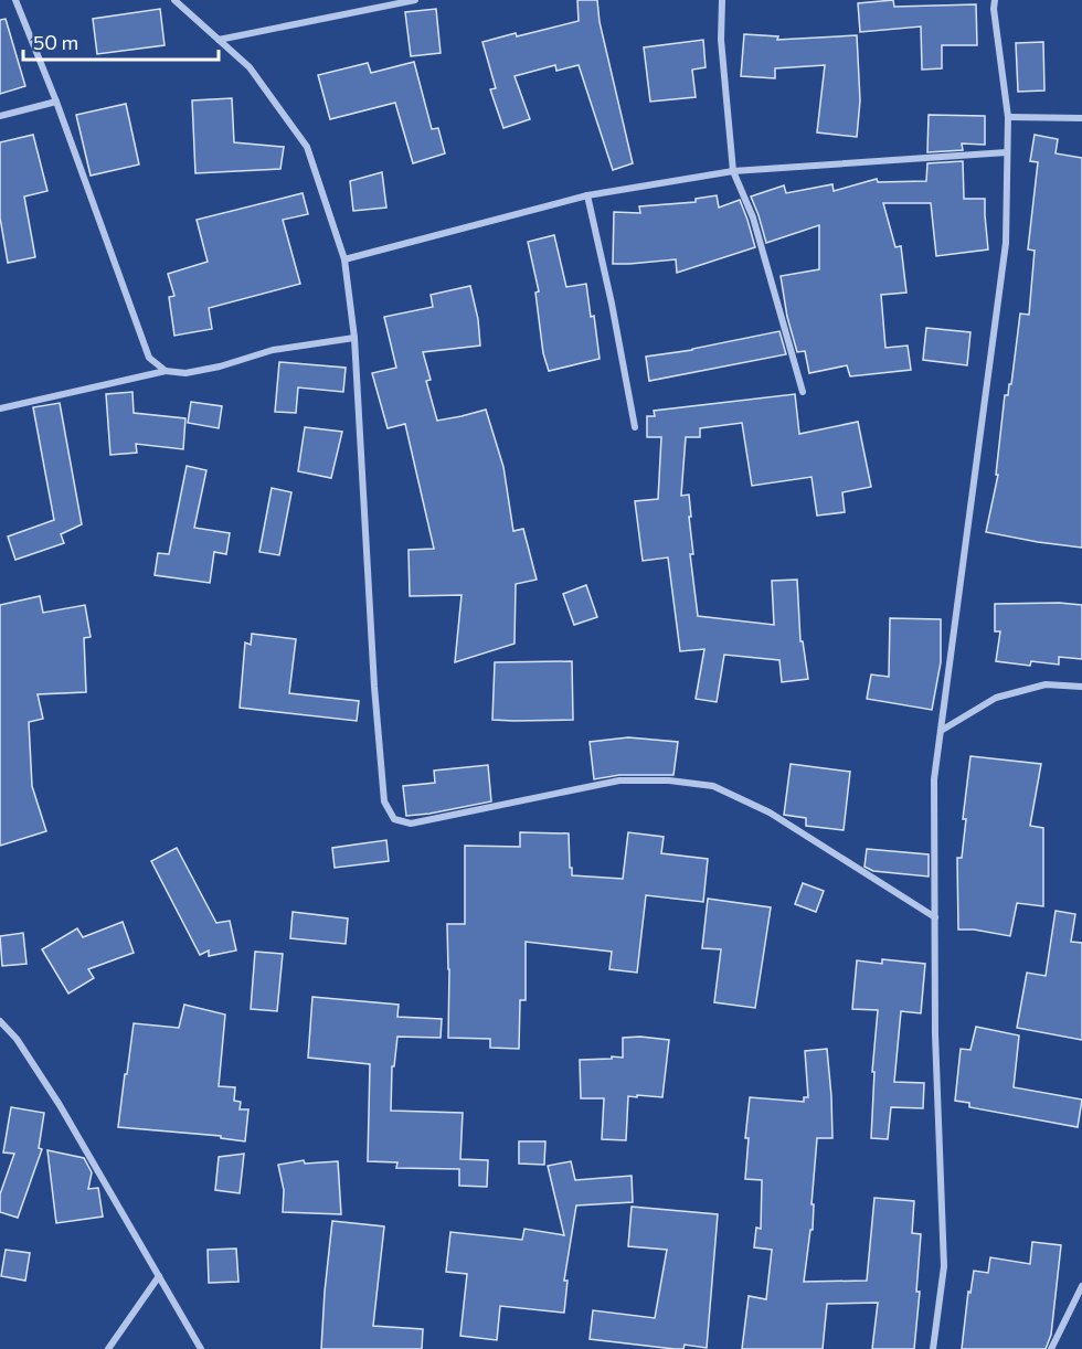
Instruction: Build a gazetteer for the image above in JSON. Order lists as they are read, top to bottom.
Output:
{
  "scale_bar": "50 m"
}
